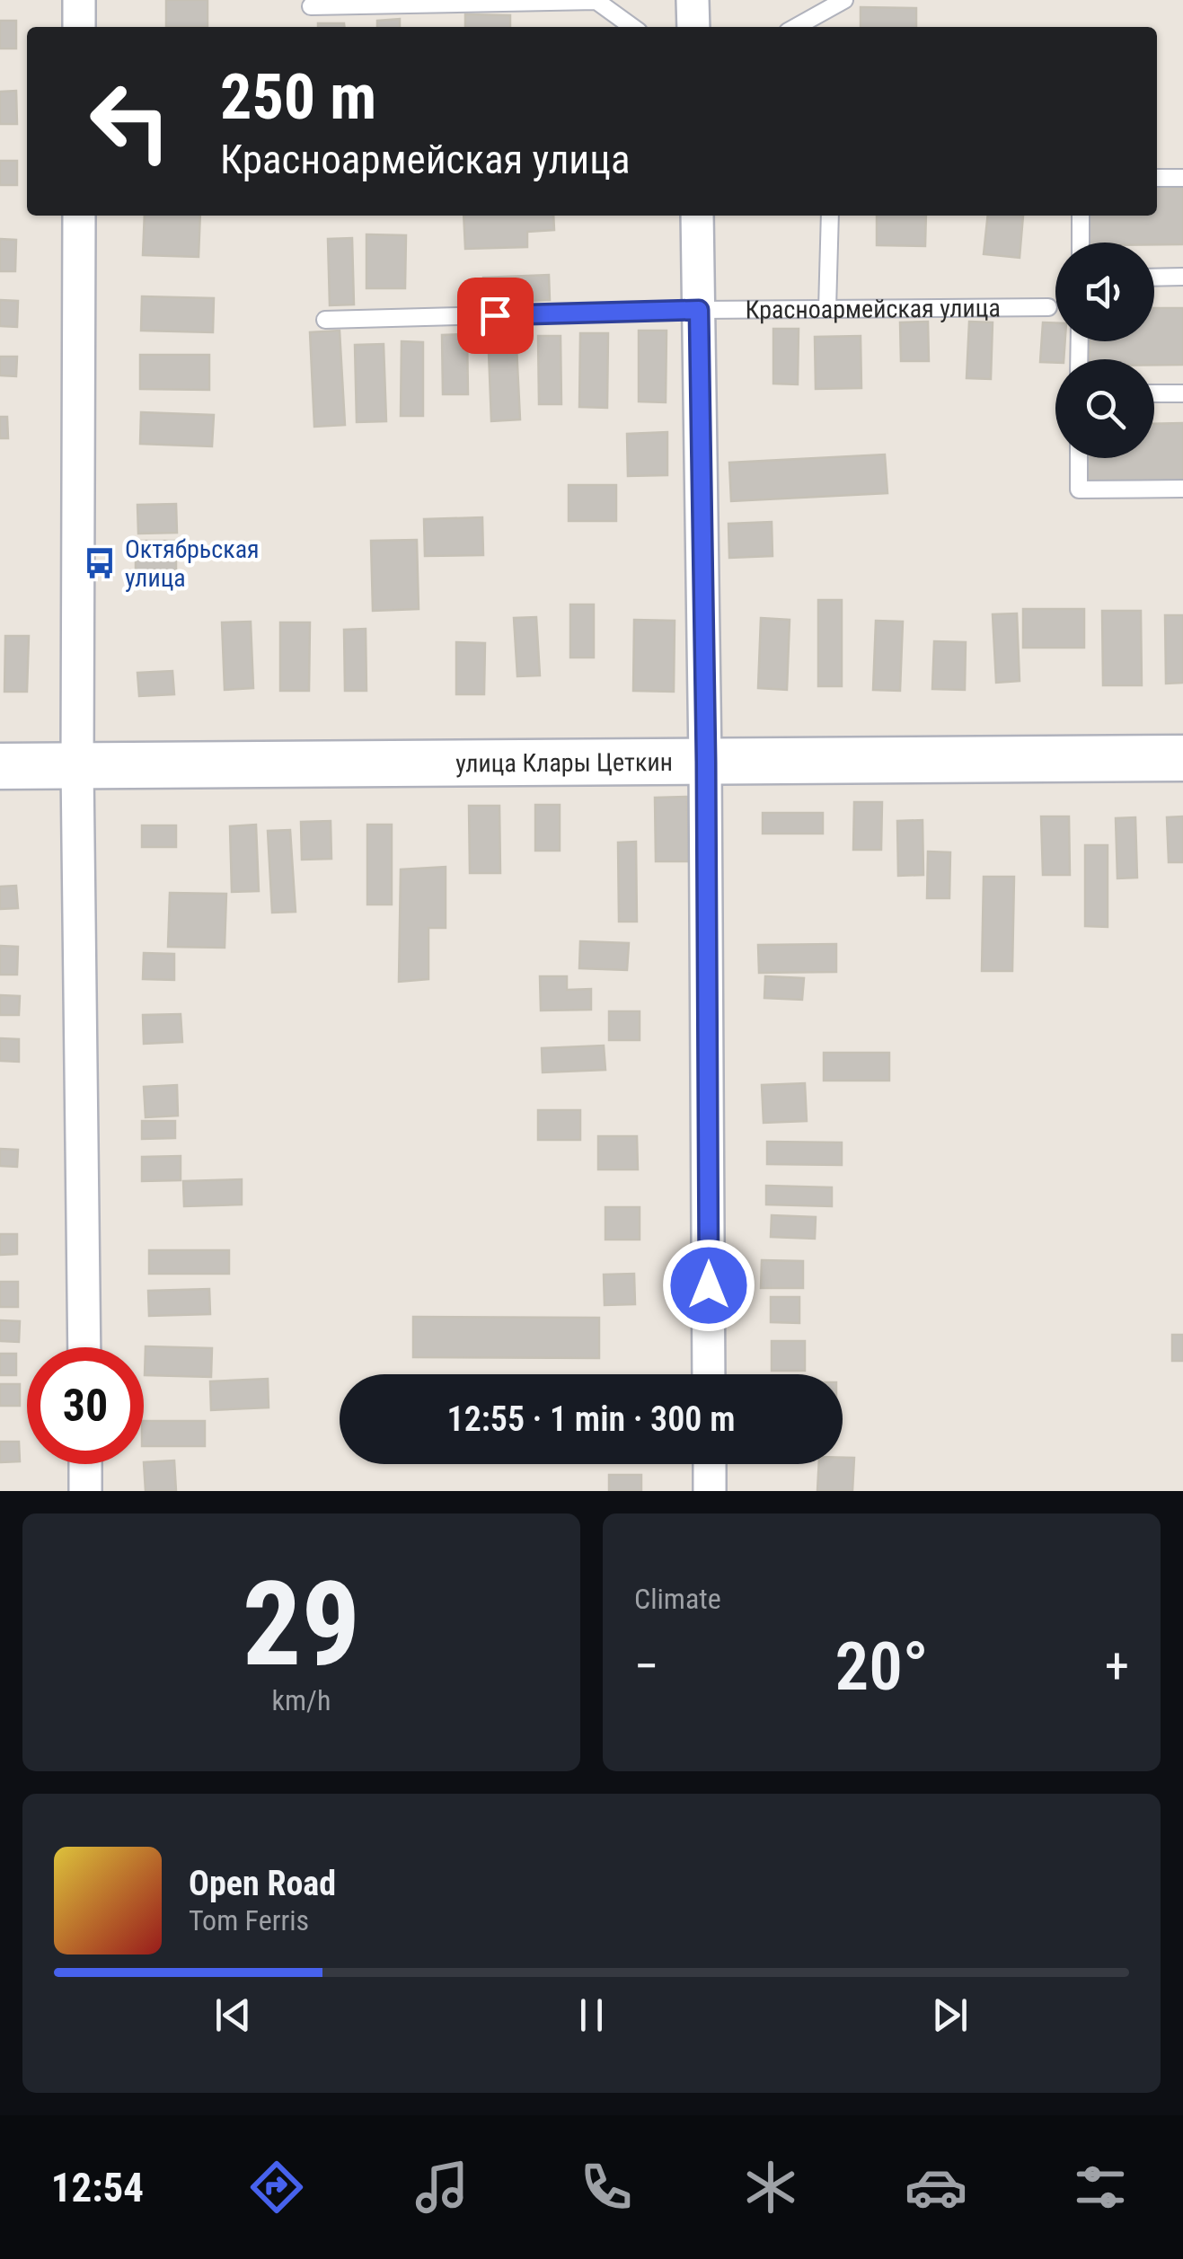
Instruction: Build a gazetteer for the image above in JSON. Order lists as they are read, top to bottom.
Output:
{
  "streets": {
    "main road": ["улица Клары Цеткин"],
    "lane": ["Красноармейская улица"]
  },
  "places": {
    "bus stop": ["Октябрьская улица"]
  },
  "page": {
    "turn": ["250 m", "Красноармейская улица"],
    "limit": "30",
    "trip": "12:55 · 1 min · 300 m",
    "tile": [
      ["29", "km/h"],
      "Climate"
    ],
    "heat": ["−", "20°", "+"],
    "song": ["Open Road", "Tom Ferris"],
    "tabs": "12:54"
  }
}
